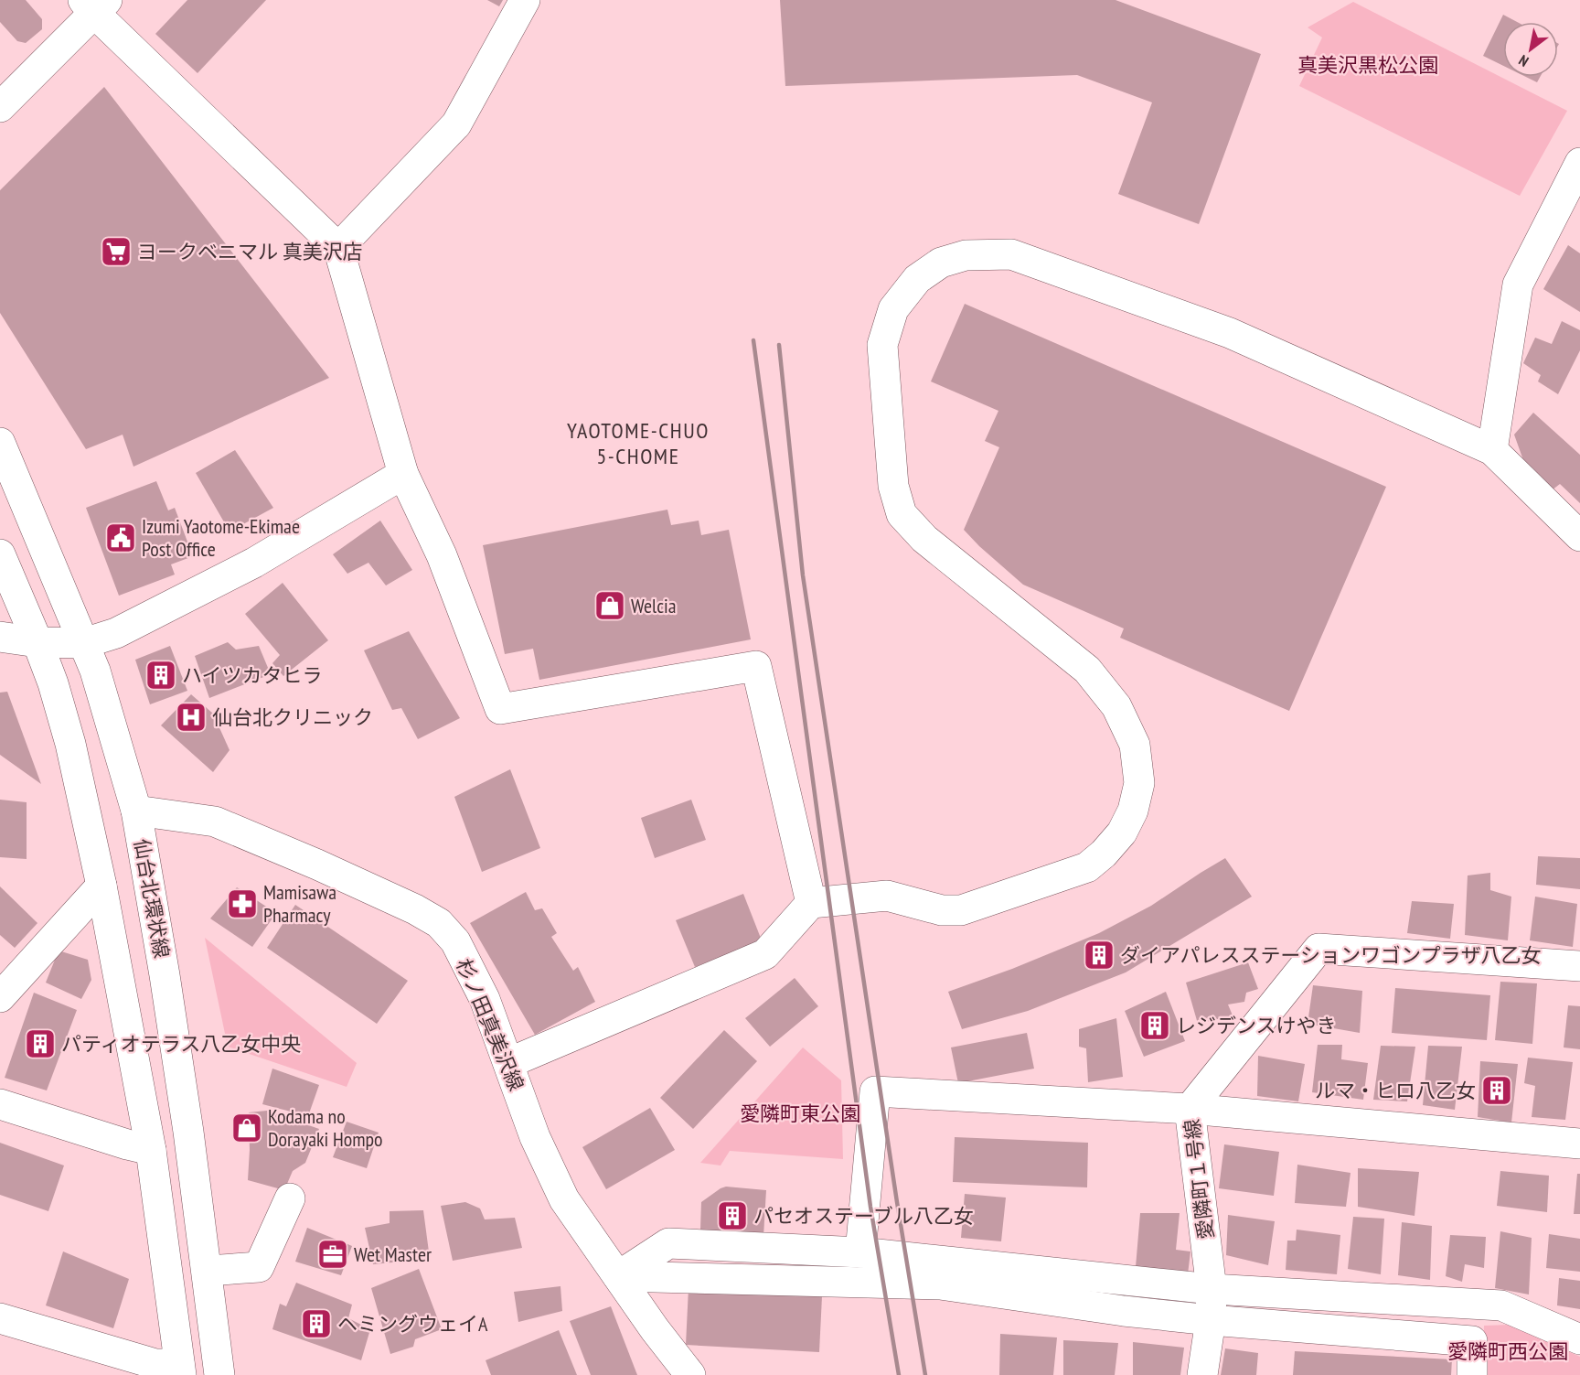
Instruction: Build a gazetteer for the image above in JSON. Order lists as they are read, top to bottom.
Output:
{
  "streets": {
    "street": ["仙台北環状線", "杉ノ田真美沢線", "愛隣町１号線"]
  },
  "crossings": [
    ["仙台北環状線", "杉ノ田真美沢線"]
  ],
  "districts": ["YAOTOME-CHUO 5-CHOME"],
  "parks": ["真美沢黒松公園", "愛隣町東公園", "愛隣町西公園"],
  "places": {
    "supermarket": ["ヨークベニマル 真美沢店"],
    "public building": ["Izumi Yaotome-Ekimae Post Office"],
    "shop": ["Welcia", "Kodama no Dorayaki Hompo"],
    "building": [
      "ハイツカタヒラ",
      "ダイアパレスステーションワゴンプラザ八乙女",
      "レジデンスけやき",
      "パティオテラス八乙女中央",
      "ルマ・ヒロ八乙女",
      "パセオステーブル八乙女",
      "ヘミングウェイA"
    ],
    "hospital": ["仙台北クリニック"],
    "pharmacy": ["Mamisawa Pharmacy"],
    "office": ["Wet Master"]
  },
  "north": "bottom left"
}
